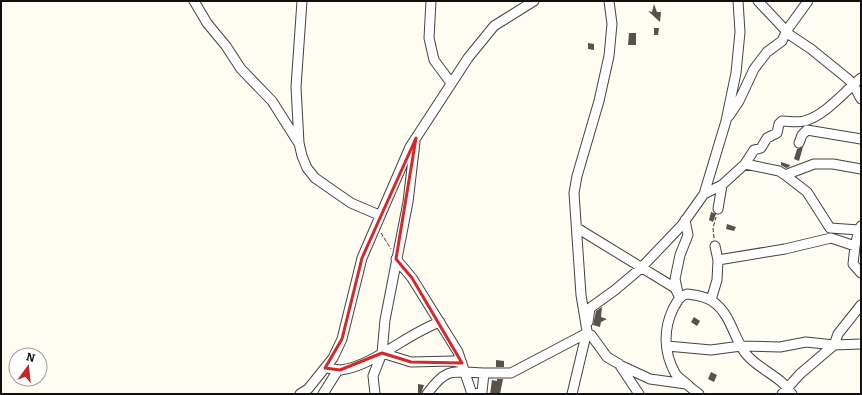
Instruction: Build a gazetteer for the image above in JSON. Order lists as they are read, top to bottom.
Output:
{
  "north": "top"
}
